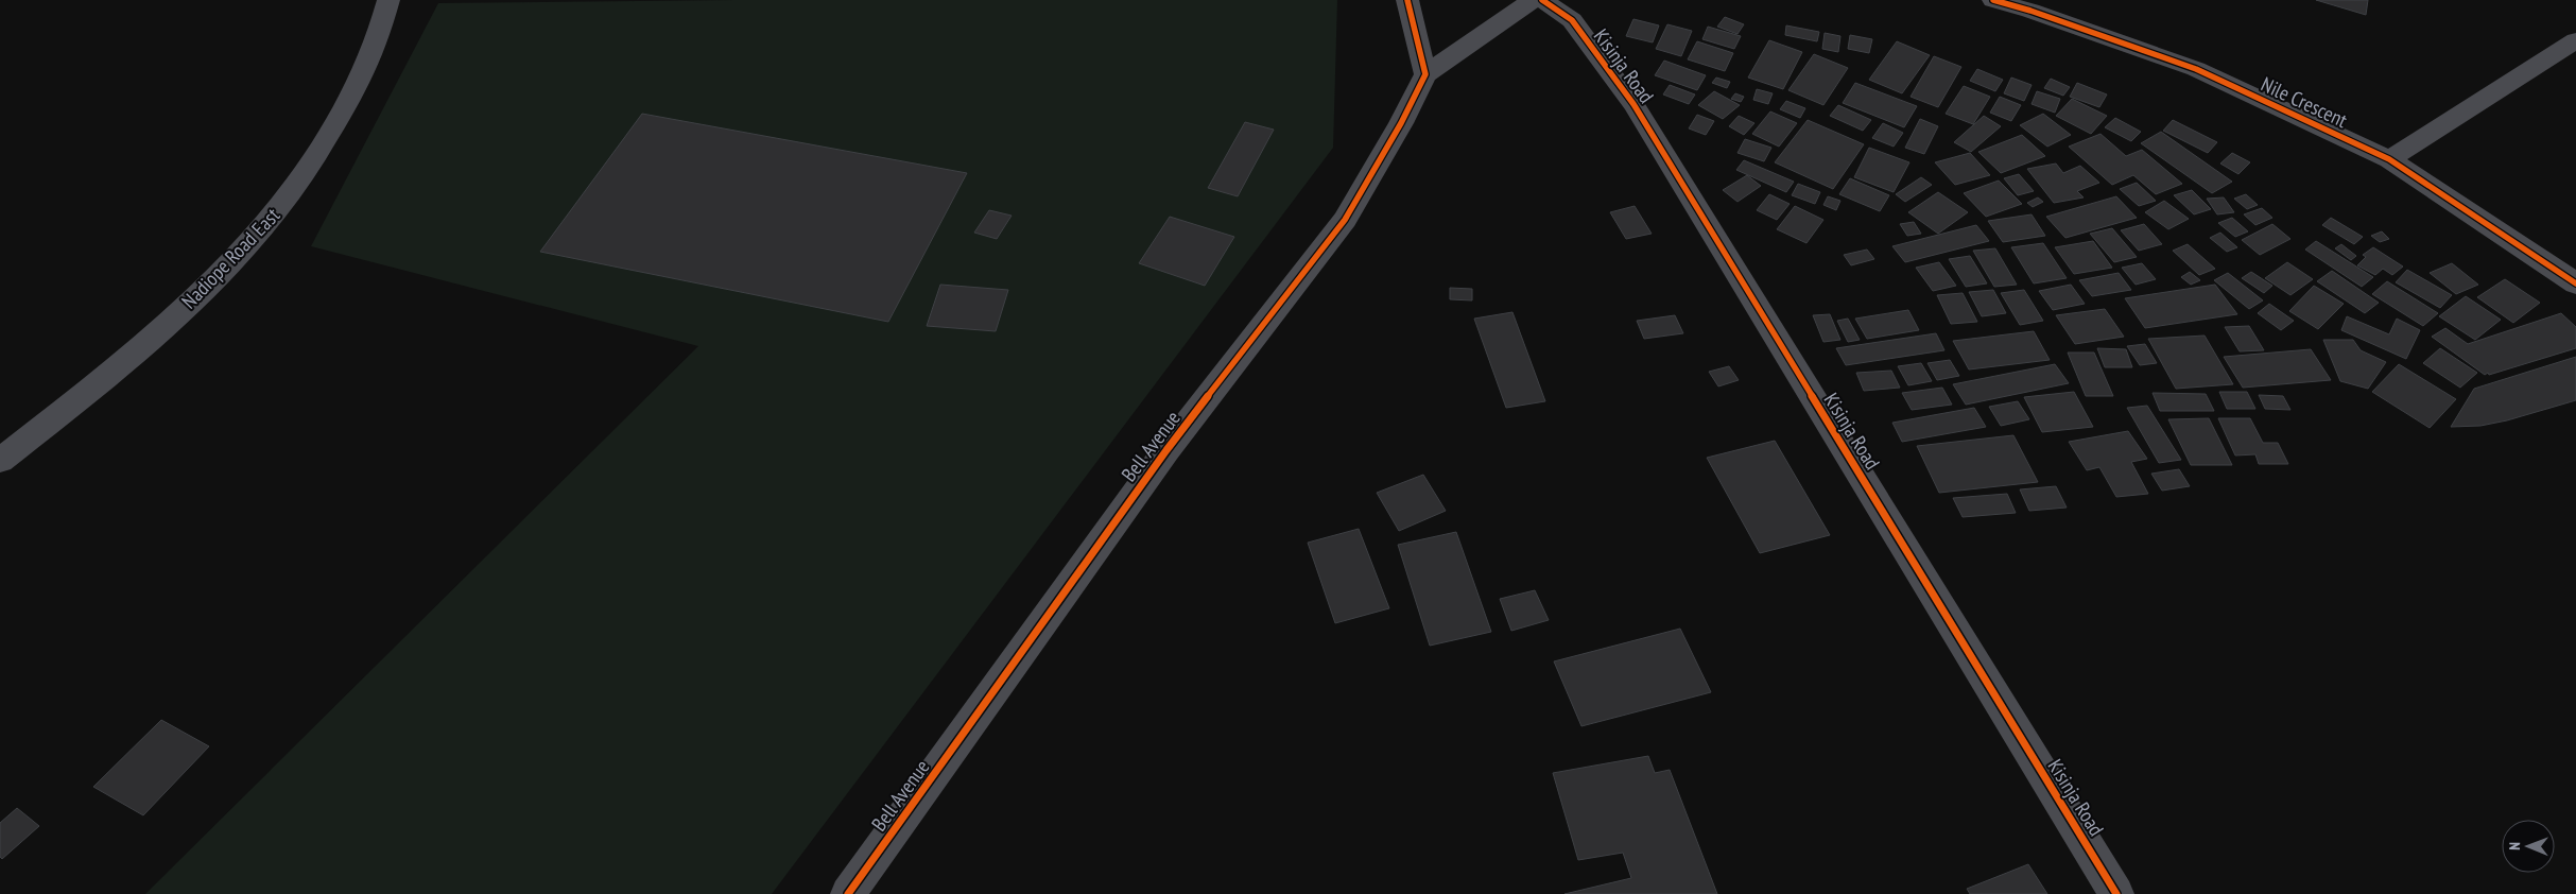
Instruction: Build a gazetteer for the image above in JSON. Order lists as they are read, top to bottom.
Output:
{
  "streets": {
    "street": [
      "Kisinja Road",
      "Nile Crescent",
      "Nadiope Road East",
      "Bell Avenue"
    ]
  },
  "north": "left"
}
